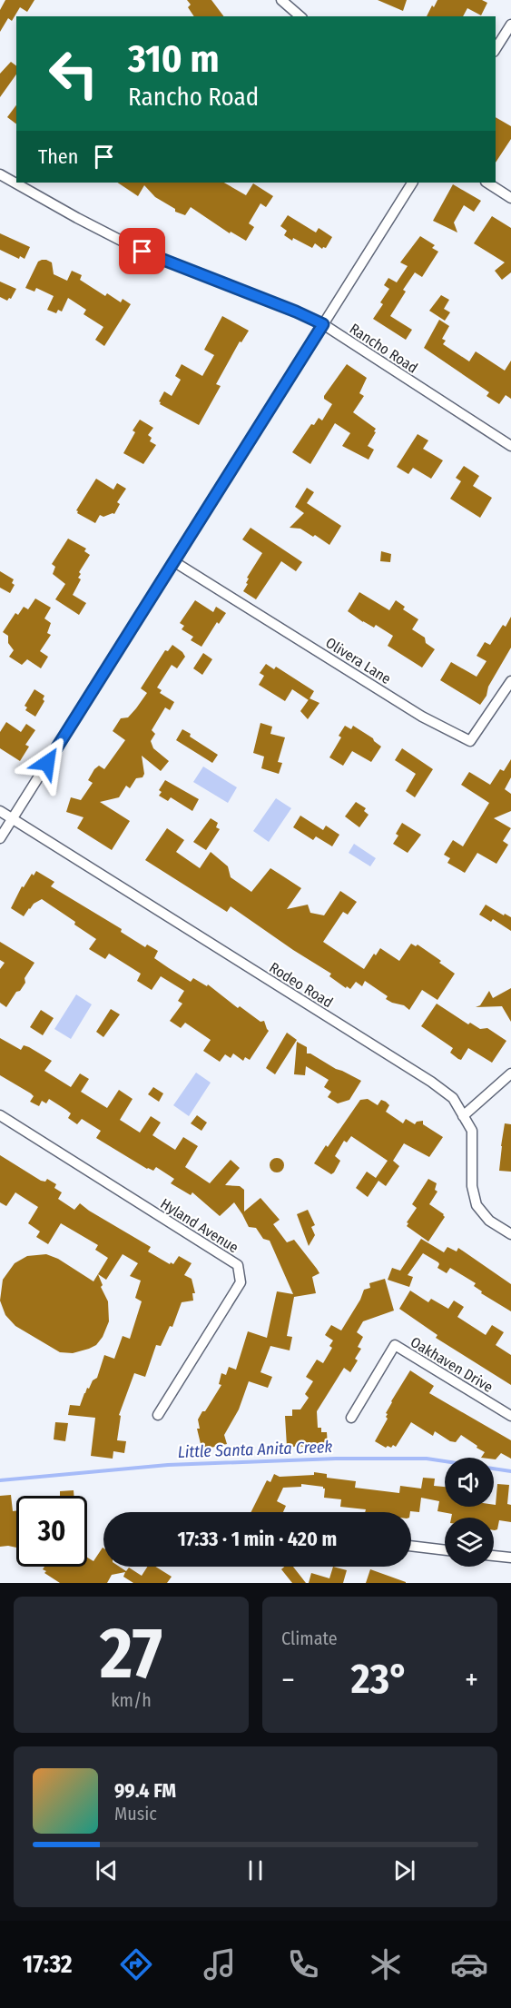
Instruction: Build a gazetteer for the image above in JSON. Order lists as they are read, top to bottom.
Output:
{
  "streets": {
    "street": [
      "Rancho Road",
      "Olivera Lane",
      "Rodeo Road",
      "Hyland Avenue",
      "Oakhaven Drive"
    ]
  },
  "water": ["Little Santa Anita Creek"],
  "page": {
    "turn": ["310 m", "Rancho Road"],
    "then": "Then",
    "limit": "30",
    "trip": "17:33 · 1 min · 420 m",
    "tile": [
      ["27", "km/h"],
      "Climate"
    ],
    "heat": ["−", "23°", "+"],
    "song": ["99.4 FM", "Music"],
    "tabs": "17:32"
  }
}
